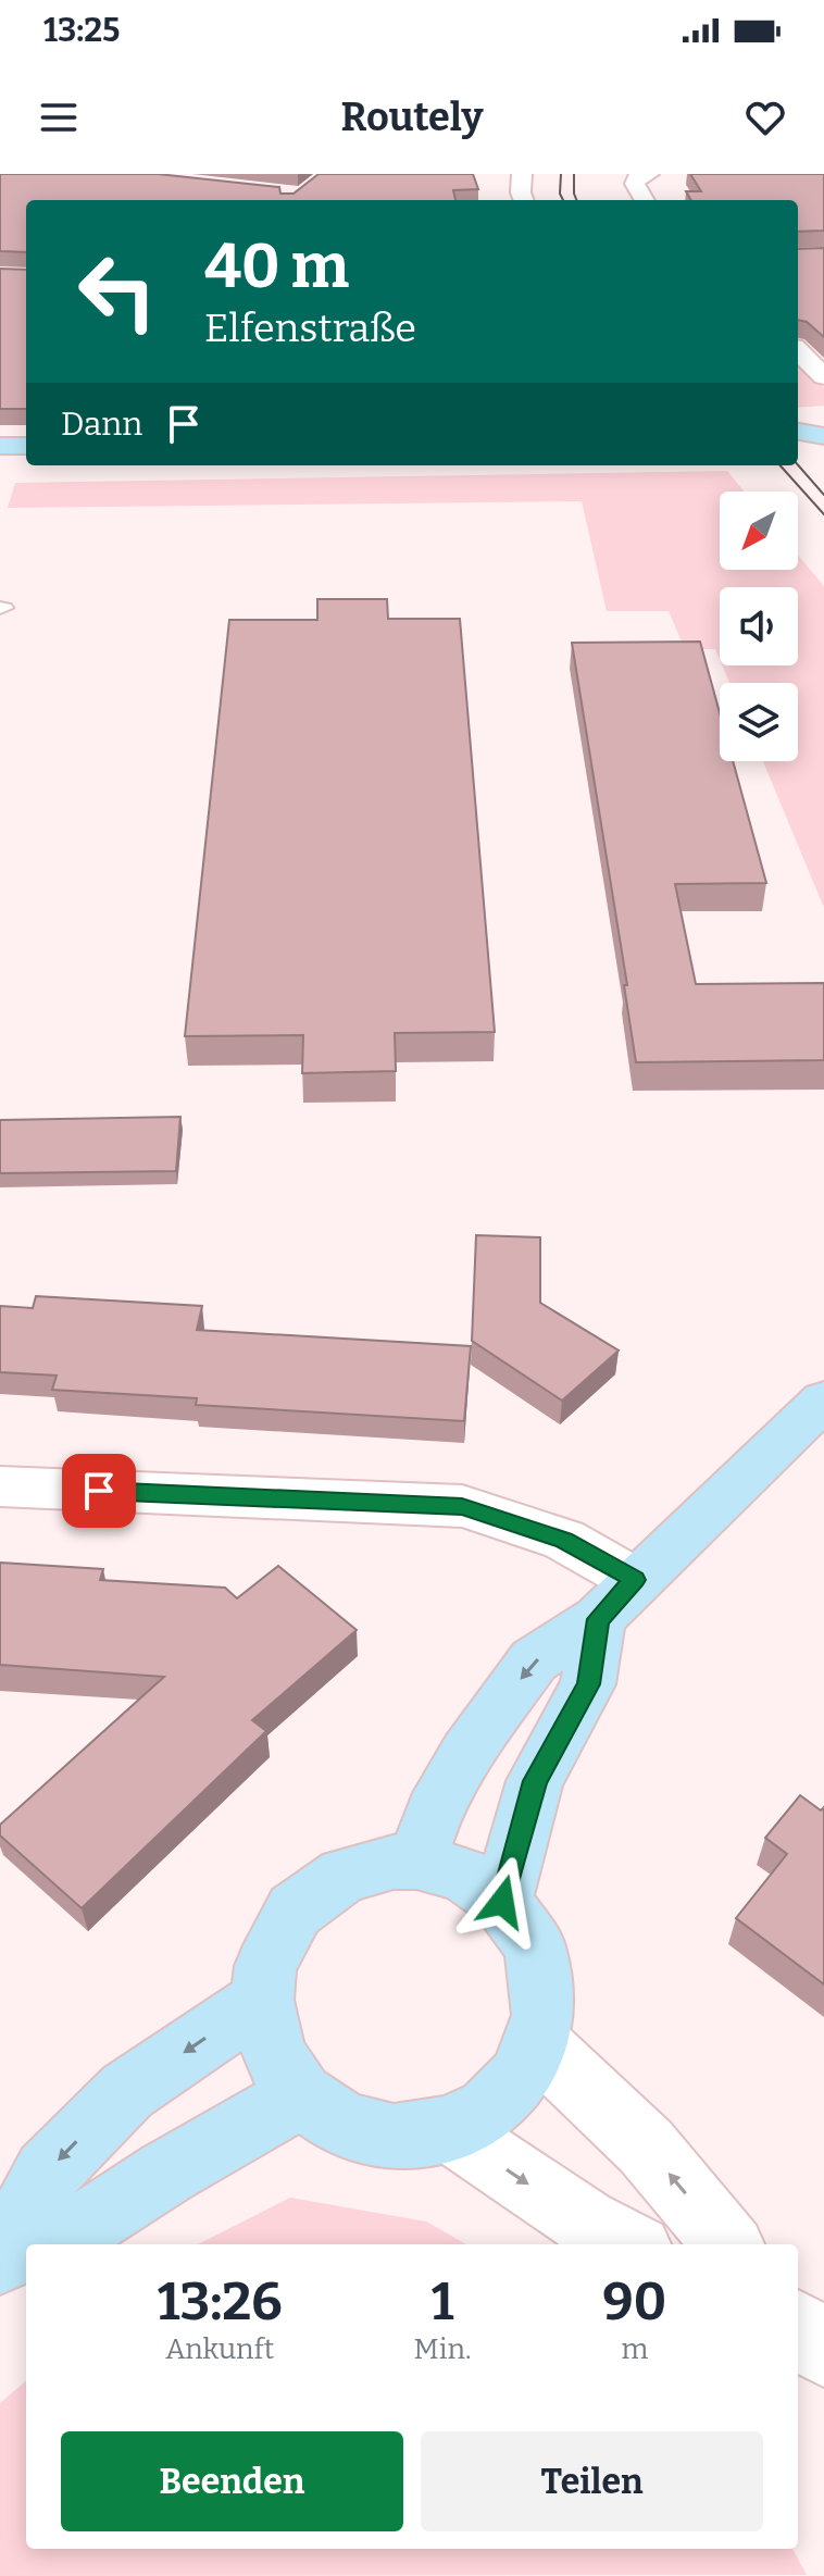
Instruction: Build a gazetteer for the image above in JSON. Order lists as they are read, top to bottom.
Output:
{
  "north": "bottom left",
  "page": {
    "status": "13:25",
    "header": "Routely",
    "turn": ["40 m", "Elfenstraße"],
    "then": "Dann",
    "eta": [
      "13:26",
      "Ankunft",
      "1",
      "Min.",
      "90",
      "m"
    ],
    "buttons": ["Beenden", "Teilen"]
  }
}
